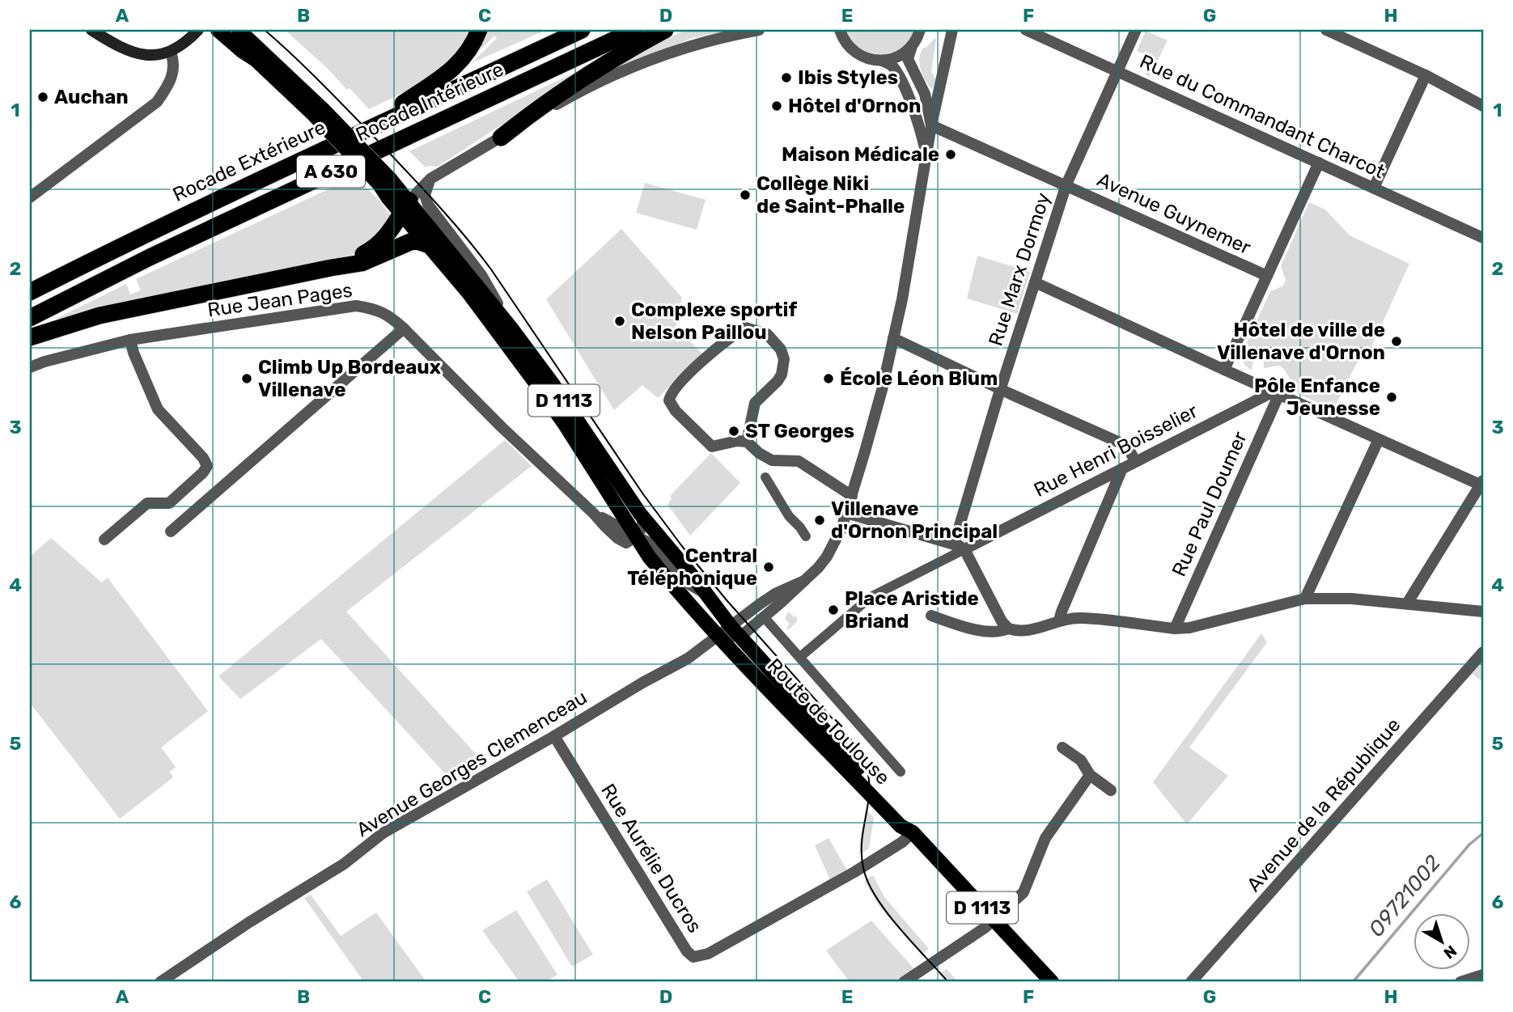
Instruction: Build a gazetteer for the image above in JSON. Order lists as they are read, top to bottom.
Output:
{
  "streets": {
    "highway": ["Rocade Intérieure", "Rocade Extérieure", "A 630"],
    "main road": ["D 1113", "Route de Toulouse"],
    "street": [
      "Rue du Commandant Charcot",
      "Avenue Guynemer",
      "Rue Marx Dormoy",
      "Rue Jean Pages",
      "Rue Henri Boisselier",
      "Rue Paul Doumer",
      "Avenue Georges Clemenceau",
      "Avenue de la République",
      "Rue Aurélie Ducros"
    ]
  },
  "crossings": [
    ["Rue du Commandant Charcot", "Rue Marx Dormoy"],
    ["Avenue Guynemer", "Rue Marx Dormoy"],
    ["Rue Marx Dormoy", "Rue Henri Boisselier"],
    ["Rue Jean Pages", "D 1113"],
    ["D 1113", "Route de Toulouse"],
    ["D 1113", "Avenue Georges Clemenceau"],
    ["Rue Henri Boisselier", "Rue Paul Doumer"],
    ["Route de Toulouse", "Avenue Georges Clemenceau"],
    ["Route de Toulouse", "Rue Aurélie Ducros"],
    ["Avenue Georges Clemenceau", "Rue Aurélie Ducros"]
  ],
  "water": ["O9721002"],
  "places": [
    "Ibis Styles",
    "Auchan",
    "Hôtel d'Ornon",
    "Maison Médicale",
    "Collège Niki de Saint-Phalle",
    "Complexe sportif Nelson Paillou",
    "Hôtel de ville de Villenave d'Ornon",
    "Climb Up Bordeaux Villenave",
    "École Léon Blum",
    "Pôle Enfance Jeunesse",
    "ST Georges",
    "Villenave d'Ornon Principal",
    "Central Téléphonique",
    "Place Aristide Briand"
  ],
  "north": "bottom right",
  "grid": {
    "columns": [
      "A",
      "B",
      "C",
      "D",
      "E",
      "F",
      "G",
      "H"
    ],
    "rows": [
      "1",
      "2",
      "3",
      "4",
      "5",
      "6"
    ]
  }
}
